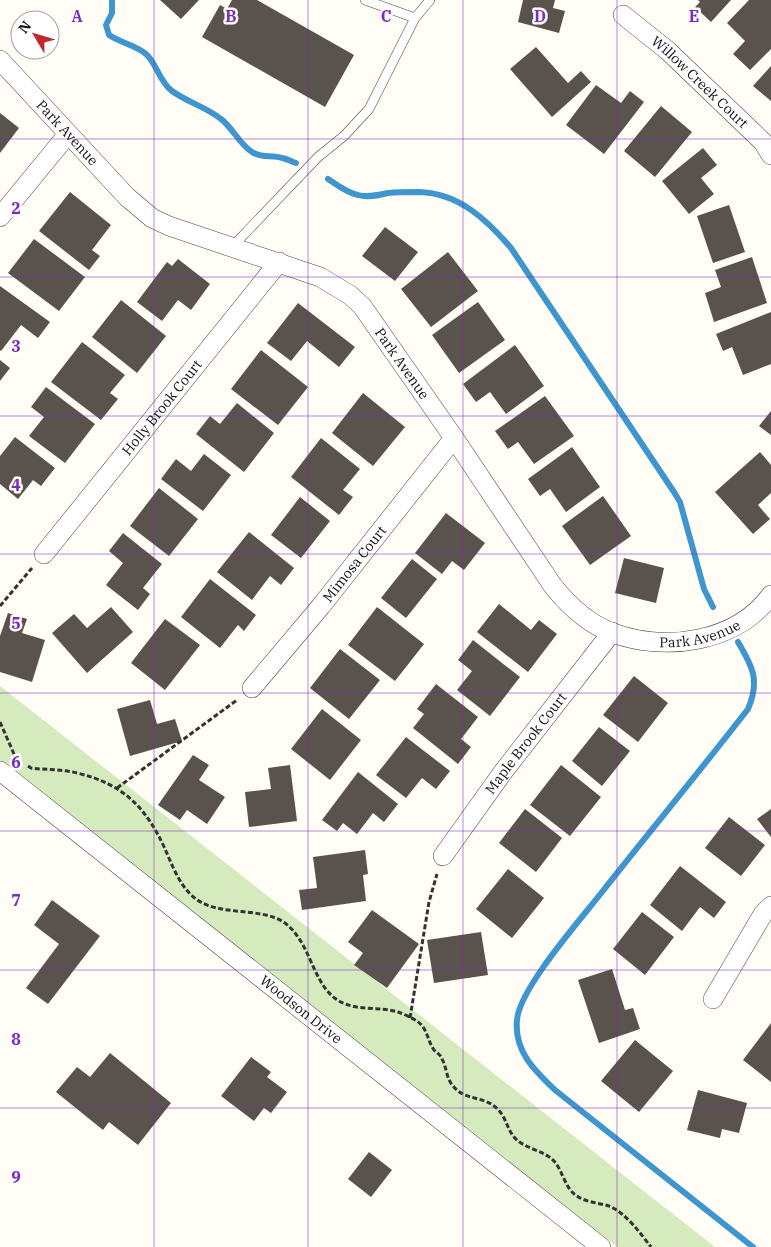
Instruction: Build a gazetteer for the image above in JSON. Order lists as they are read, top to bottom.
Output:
{
  "streets": {
    "street": [
      "Willow Creek Court",
      "Park Avenue",
      "Holly Brook Court",
      "Mimosa Court",
      "Maple Brook Court",
      "Woodson Drive"
    ]
  },
  "crossings": [
    ["Park Avenue", "Holly Brook Court"],
    ["Park Avenue", "Mimosa Court"],
    ["Park Avenue", "Maple Brook Court"]
  ],
  "north": "top left",
  "grid": {
    "columns": [
      "A",
      "B",
      "C",
      "D",
      "E"
    ],
    "rows": [
      "2",
      "3",
      "4",
      "5",
      "6",
      "7",
      "8",
      "9"
    ]
  }
}
